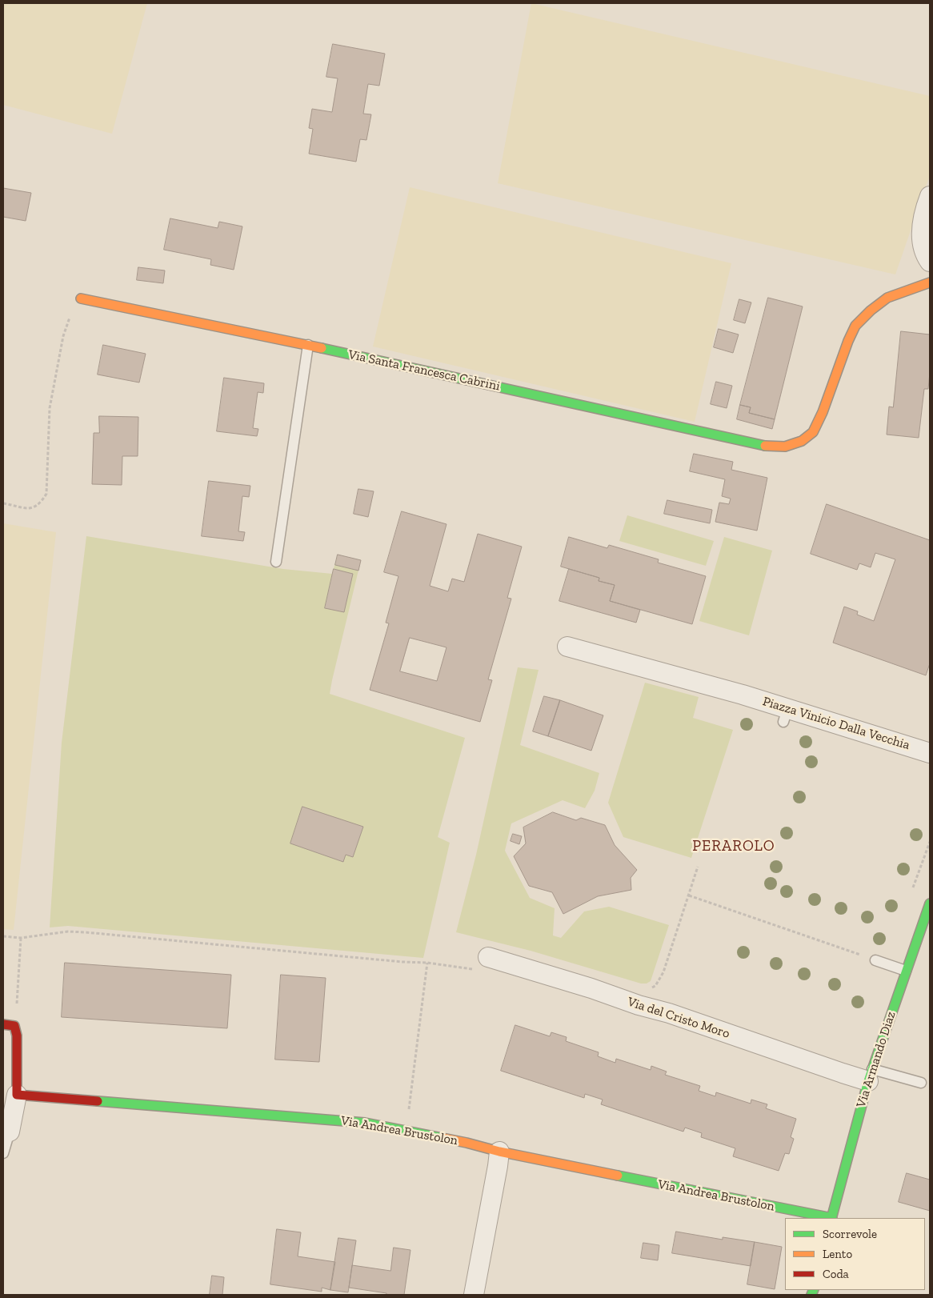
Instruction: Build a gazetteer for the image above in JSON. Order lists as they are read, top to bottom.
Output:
{
  "streets": {
    "street": [
      "Via Santa Francesca Cabrini",
      "Piazza Vinicio Dalla Vecchia",
      "Via del Cristo Moro",
      "Via Armando Diaz",
      "Via Andrea Brustolon"
    ]
  },
  "crossings": [
    ["Via del Cristo Moro", "Via Armando Diaz"]
  ],
  "districts": ["PERAROLO"],
  "legend": ["Scorrevole", "Lento", "Coda"]
}
